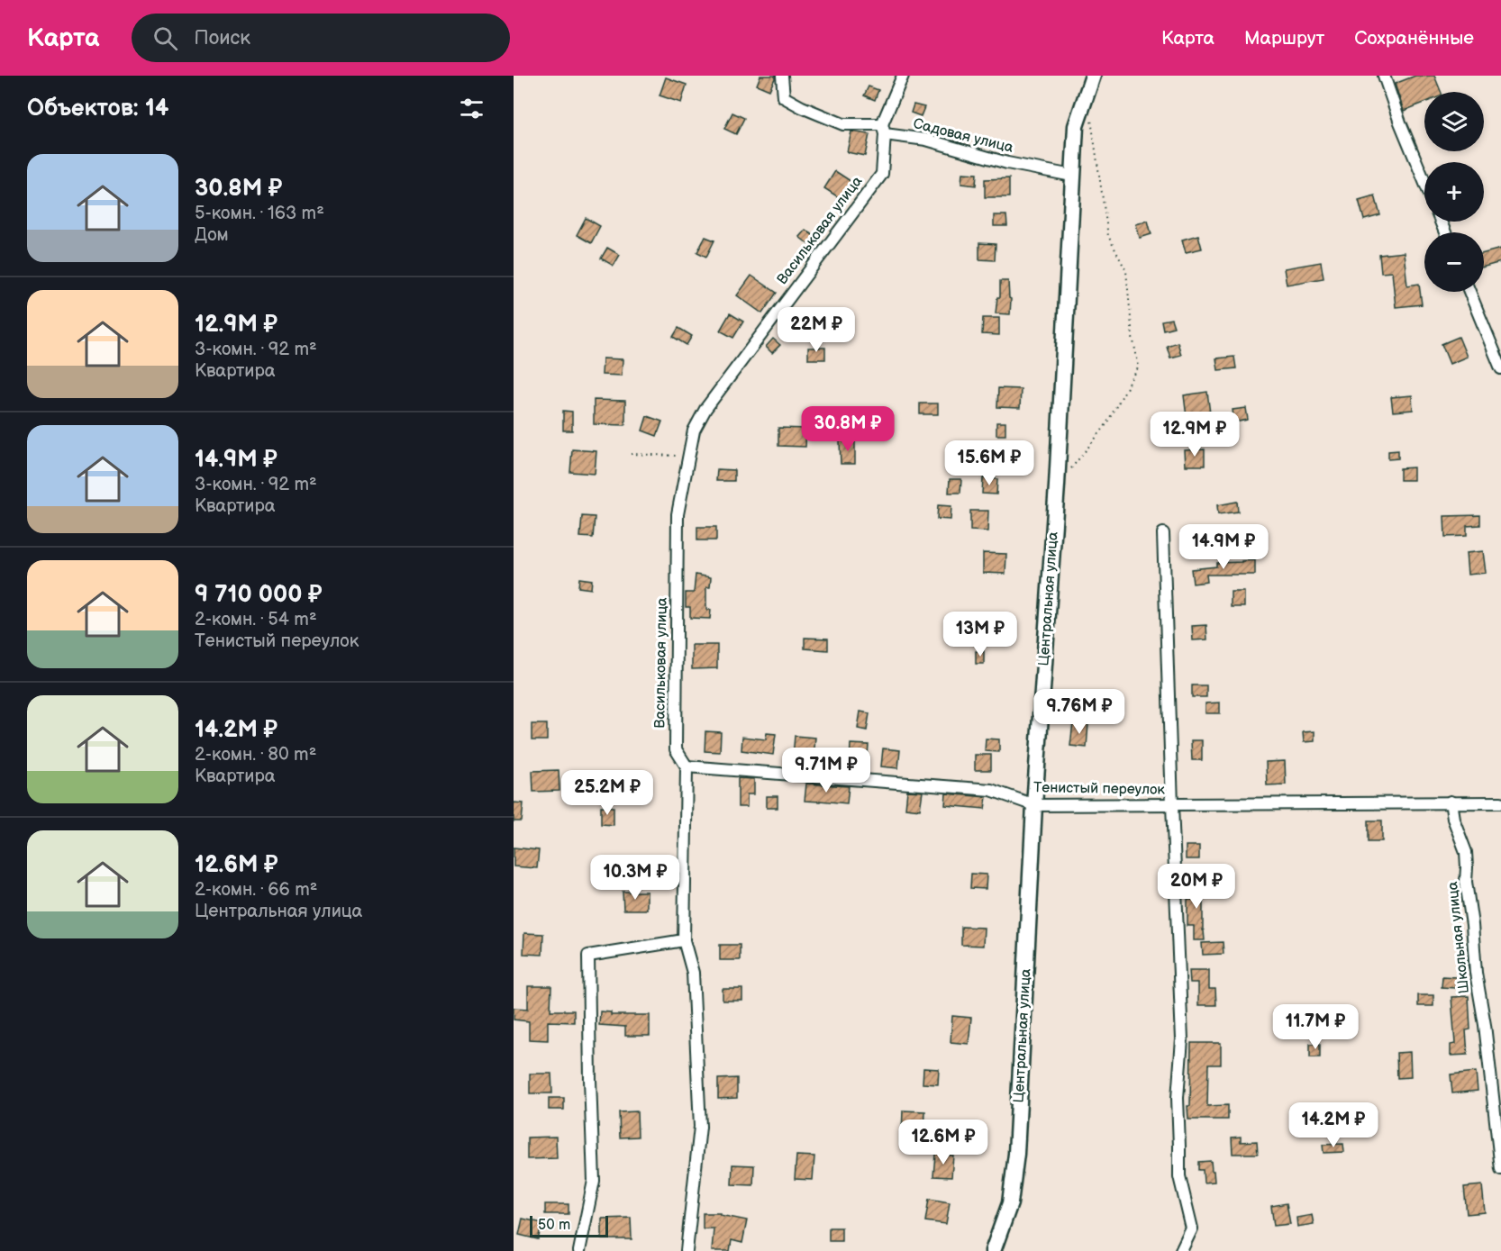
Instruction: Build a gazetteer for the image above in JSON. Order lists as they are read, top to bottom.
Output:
{
  "streets": {
    "street": [
      "Садовая улица",
      "Васильковая улица",
      "Центральная улица",
      "Тенистый переулок",
      "Школьная улица"
    ]
  },
  "crossings": [
    ["Садовая улица", "Васильковая улица"],
    ["Садовая улица", "Центральная улица"],
    ["Васильковая улица", "Тенистый переулок"],
    ["Центральная улица", "Тенистый переулок"],
    ["Тенистый переулок", "Школьная улица"]
  ],
  "scale_bar": "50 m",
  "page": {
    "header": "Карта",
    "search": "Поиск",
    "nav": ["Карта", "Маршрут", "Сохранённые"],
    "heading": "Объектов: 14",
    "map_buttons": ["+", "−"],
    "list": [
      {
        "name": "30.8M ₽",
        "note": "5-комн. · 163 m² · Дом"
      },
      {
        "name": "12.9M ₽",
        "note": "3-комн. · 92 m² · Квартира"
      },
      {
        "name": "14.9M ₽",
        "note": "3-комн. · 92 m² · Квартира"
      },
      {
        "name": "9 710 000 ₽",
        "note": "2-комн. · 54 m² · Тенистый переулок"
      },
      {
        "name": "14.2M ₽",
        "note": "2-комн. · 80 m² · Квартира"
      },
      {
        "name": "12.6M ₽",
        "note": "2-комн. · 66 m² · Центральная улица"
      }
    ],
    "price": [
      "22M ₽",
      "30.8M ₽",
      "12.9M ₽",
      "15.6M ₽",
      "14.9M ₽",
      "13M ₽",
      "9.76M ₽",
      "9.71M ₽",
      "25.2M ₽",
      "10.3M ₽",
      "20M ₽",
      "11.7M ₽",
      "14.2M ₽",
      "12.6M ₽"
    ],
    "scale": "50 m"
  }
}
